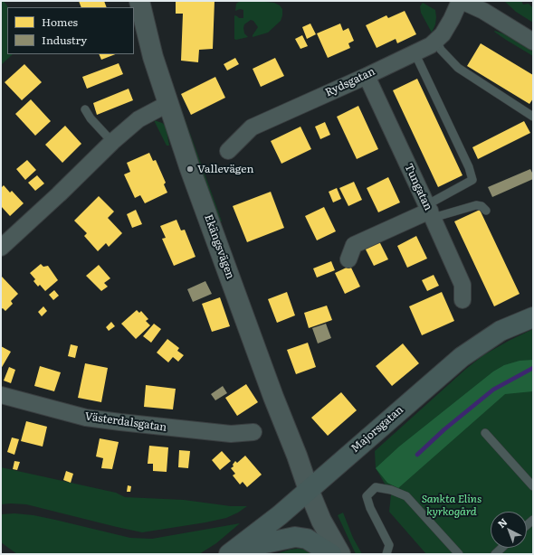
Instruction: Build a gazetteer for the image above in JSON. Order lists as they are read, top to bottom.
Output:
{
  "streets": {
    "main road": ["Majorsgatan"],
    "street": [
      "Rydsgatan",
      "Tungatan",
      "Ekängsvägen",
      "Västerdalsgatan"
    ]
  },
  "crossings": [
    ["Rydsgatan", "Tungatan"],
    ["Ekängsvägen", "Majorsgatan"]
  ],
  "parks": ["Sankta Elins kyrkogård"],
  "places": ["Vallevägen"],
  "legend": ["Homes", "Industry"],
  "north": "top left"
}
